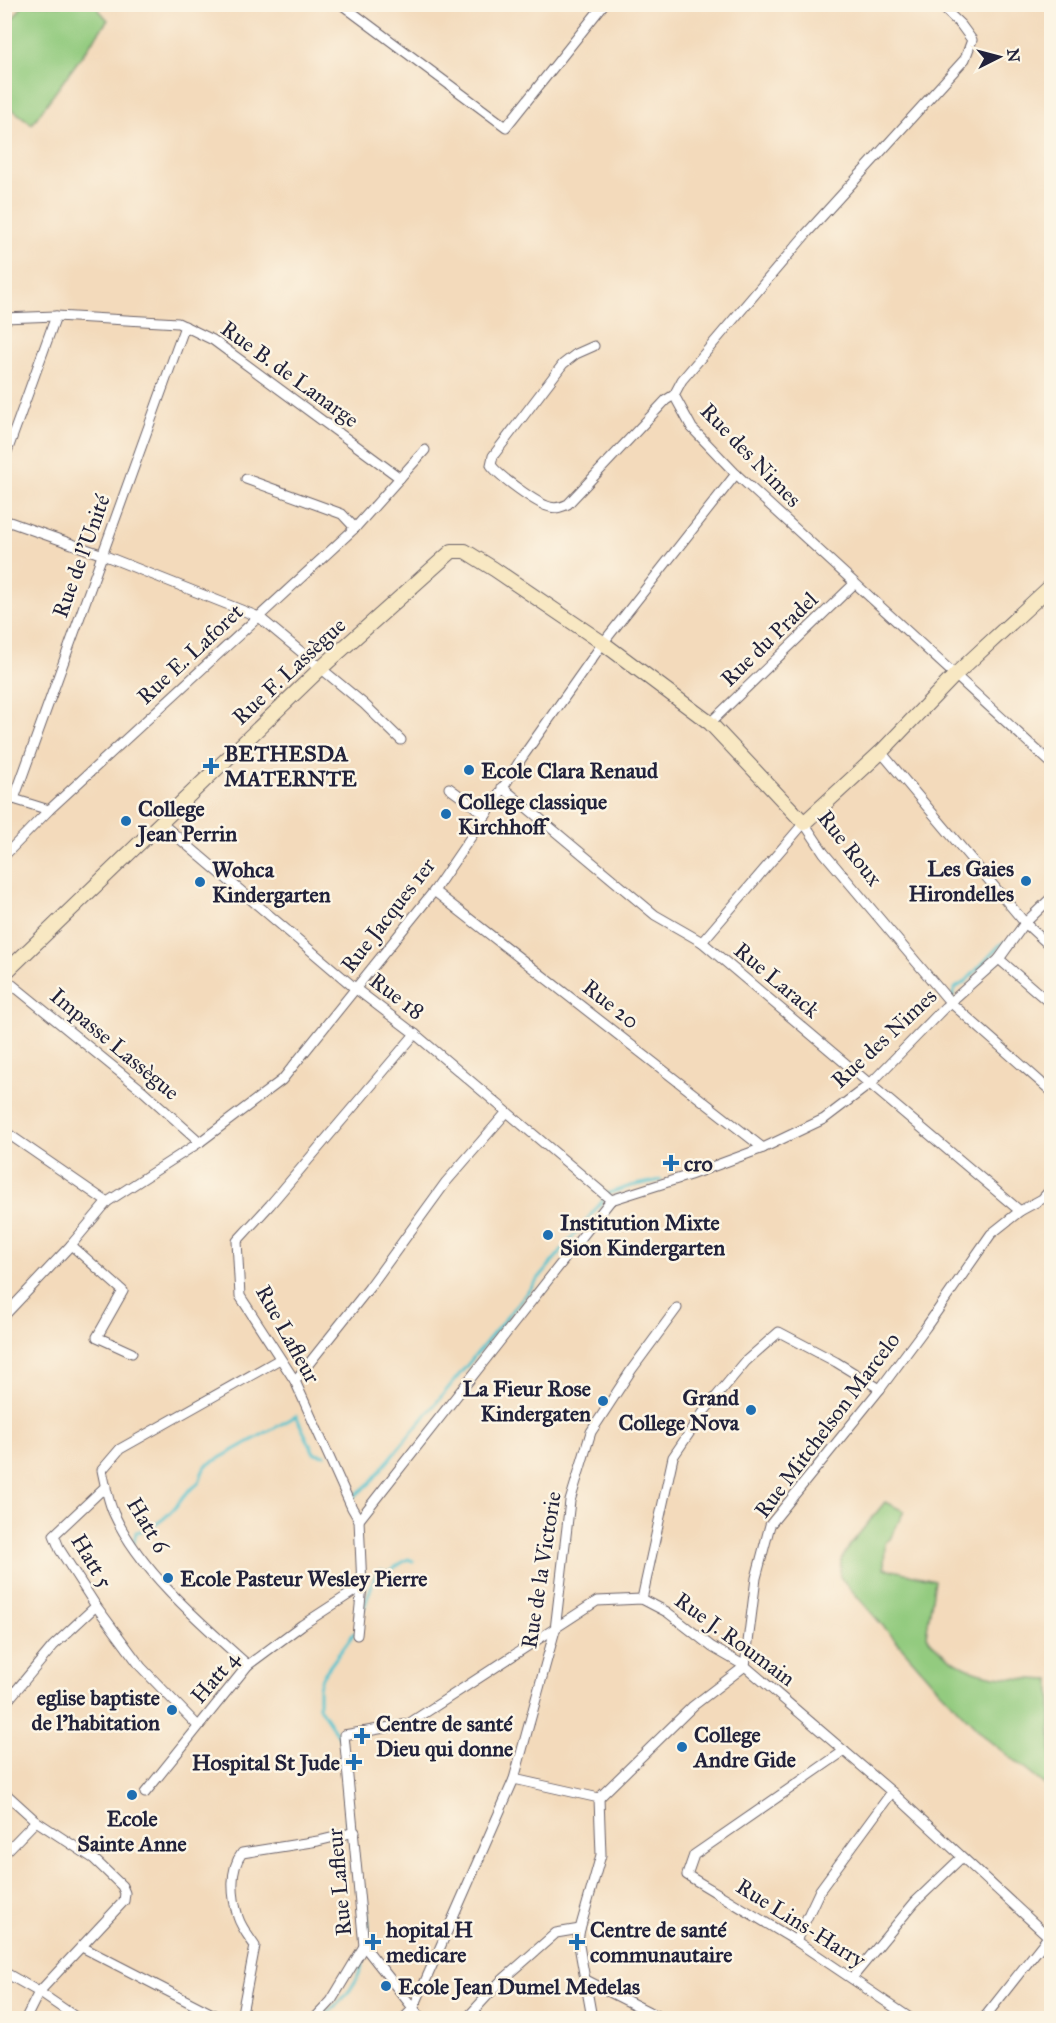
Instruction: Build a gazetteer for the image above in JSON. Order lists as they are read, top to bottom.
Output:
{
  "streets": {
    "street": [
      "Rue B. de Lanarge",
      "Rue des Nimes",
      "Rue de l'Unité",
      "Rue du Pradel",
      "Rue E. Laforet",
      "Rue F. Lassègue",
      "Rue Roux",
      "Rue Jacques 1er",
      "Rue Larack",
      "Rue 18",
      "Rue 20",
      "Impasse Lassègue",
      "Rue Lafleur",
      "Rue Mitchelson Marcelo",
      "Hatt 6",
      "Hatt 5",
      "Rue de la Victorie",
      "Rue J. Roumain",
      "Hatt 4",
      "Rue Lins-Harry"
    ]
  },
  "crossings": [
    ["Rue B. de Lanarge", "Rue de l'Unité"],
    ["Rue B. de Lanarge", "Rue E. Laforet"],
    ["Rue des Nimes", "Rue du Pradel"],
    ["Rue des Nimes", "Rue Roux"],
    ["Rue des Nimes", "Rue Jacques 1er"],
    ["Rue des Nimes", "Rue Larack"],
    ["Rue des Nimes", "Rue 18"],
    ["Rue des Nimes", "Rue 20"],
    ["Rue du Pradel", "Rue Roux"],
    ["Rue F. Lassègue", "Rue Roux"],
    ["Rue F. Lassègue", "Rue Jacques 1er"],
    ["Rue F. Lassègue", "Rue 18"],
    ["Rue F. Lassègue", "Impasse Lassègue"],
    ["Rue Roux", "Rue Jacques 1er"],
    ["Rue Jacques 1er", "Rue Larack"],
    ["Rue Jacques 1er", "Rue 18"],
    ["Rue Jacques 1er", "Rue 20"],
    ["Rue Jacques 1er", "Impasse Lassègue"],
    ["Rue Larack", "Rue Mitchelson Marcelo"],
    ["Rue 18", "Rue Lafleur"],
    ["Rue Lafleur", "Hatt 6"],
    ["Rue Lafleur", "Rue de la Victorie"],
    ["Rue Lafleur", "Rue J. Roumain"],
    ["Rue Lafleur", "Hatt 4"],
    ["Rue Mitchelson Marcelo", "Rue J. Roumain"],
    ["Hatt 6", "Hatt 5"],
    ["Hatt 6", "Hatt 4"],
    ["Rue de la Victorie", "Rue J. Roumain"],
    ["Rue J. Roumain", "Rue Lins-Harry"]
  ],
  "places": {
    "health": [
      "BETHESDA MATERNTE",
      "cro",
      "Centre de santé Dieu qui donne",
      "Hospital St Jude",
      "hopital H medicare",
      "Centre de santé communautaire"
    ],
    "other": [
      "Ecole Clara Renaud",
      "College classique Kirchhoff",
      "College Jean Perrin",
      "Les Gaies Hirondelles",
      "Wohca Kindergarten",
      "Institution Mixte Sion Kindergarten",
      "La Fieur Rose Kindergaten",
      "Grand College Nova",
      "Ecole Pasteur Wesley Pierre",
      "eglise baptiste de l'habitation",
      "College Andre Gide",
      "Ecole Sainte Anne",
      "Ecole Jean Dumel Medelas"
    ]
  },
  "north": "right"
}
